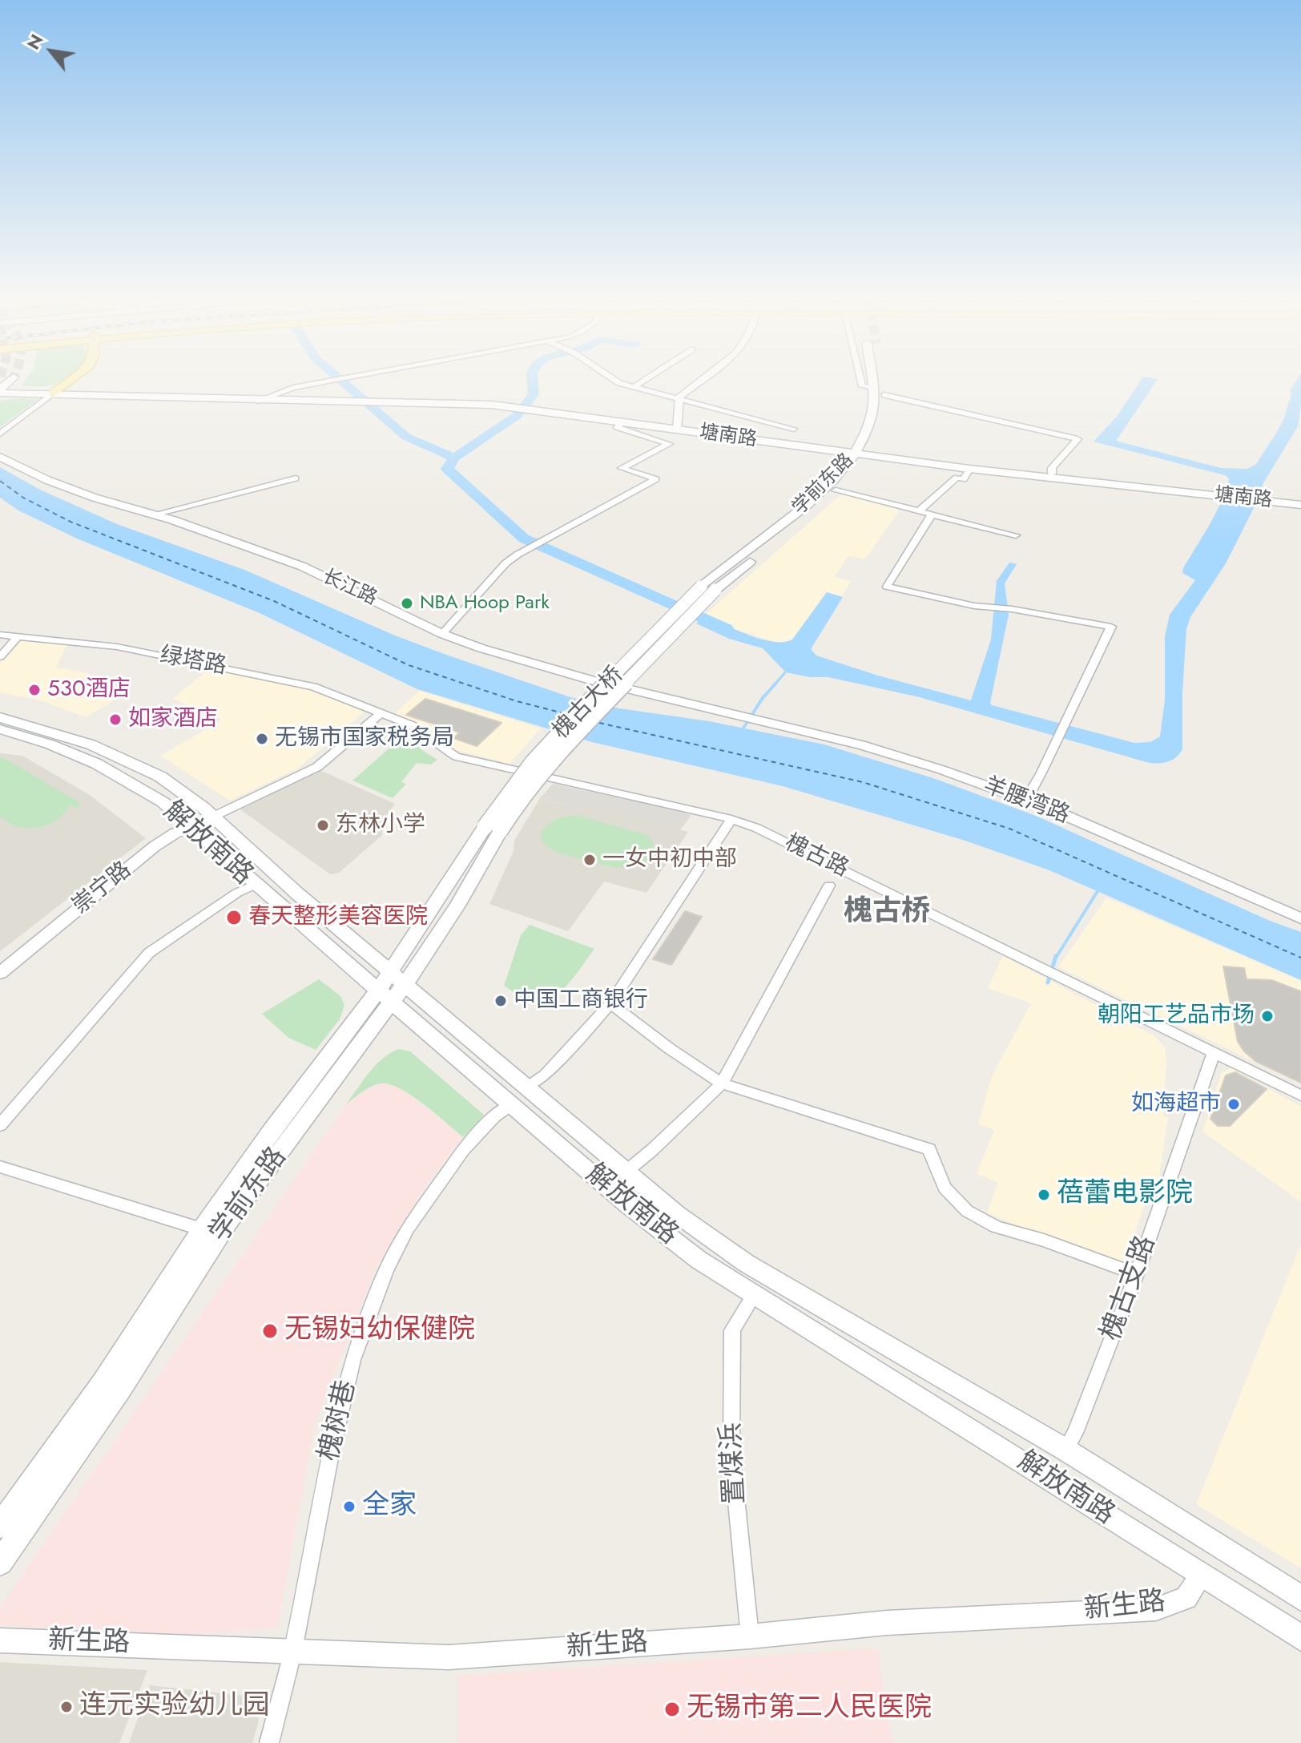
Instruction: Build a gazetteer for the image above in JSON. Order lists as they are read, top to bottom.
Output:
{
  "streets": {
    "main road": [
      "塘南路",
      "学前东路",
      "槐古大桥",
      "解放南路"
    ],
    "street": [
      "长江路",
      "绿塔路",
      "羊腰湾路",
      "槐古路",
      "崇宁路",
      "槐古支路",
      "槐树巷",
      "置煤浜",
      "新生路"
    ]
  },
  "crossings": [
    ["塘南路", "学前东路"],
    ["学前东路", "槐古大桥"],
    ["学前东路", "解放南路"],
    ["长江路", "羊腰湾路"],
    ["绿塔路", "槐古路"],
    ["解放南路", "崇宁路"],
    ["解放南路", "槐古支路"],
    ["解放南路", "槐树巷"],
    ["解放南路", "置煤浜"],
    ["解放南路", "新生路"],
    ["槐古路", "槐古支路"],
    ["槐树巷", "新生路"],
    ["置煤浜", "新生路"]
  ],
  "districts": ["槐古桥"],
  "places": [
    "NBA Hoop Park",
    "530酒店",
    "如家酒店",
    "无锡市国家税务局",
    "东林小学",
    "一女中初中部",
    "春天整形美容医院",
    "中国工商银行",
    "朝阳工艺品市场",
    "如海超市",
    "蓓蕾电影院",
    "无锡妇幼保健院",
    "全家",
    "连元实验幼儿园",
    "无锡市第二人民医院"
  ],
  "north": "top left"
}
